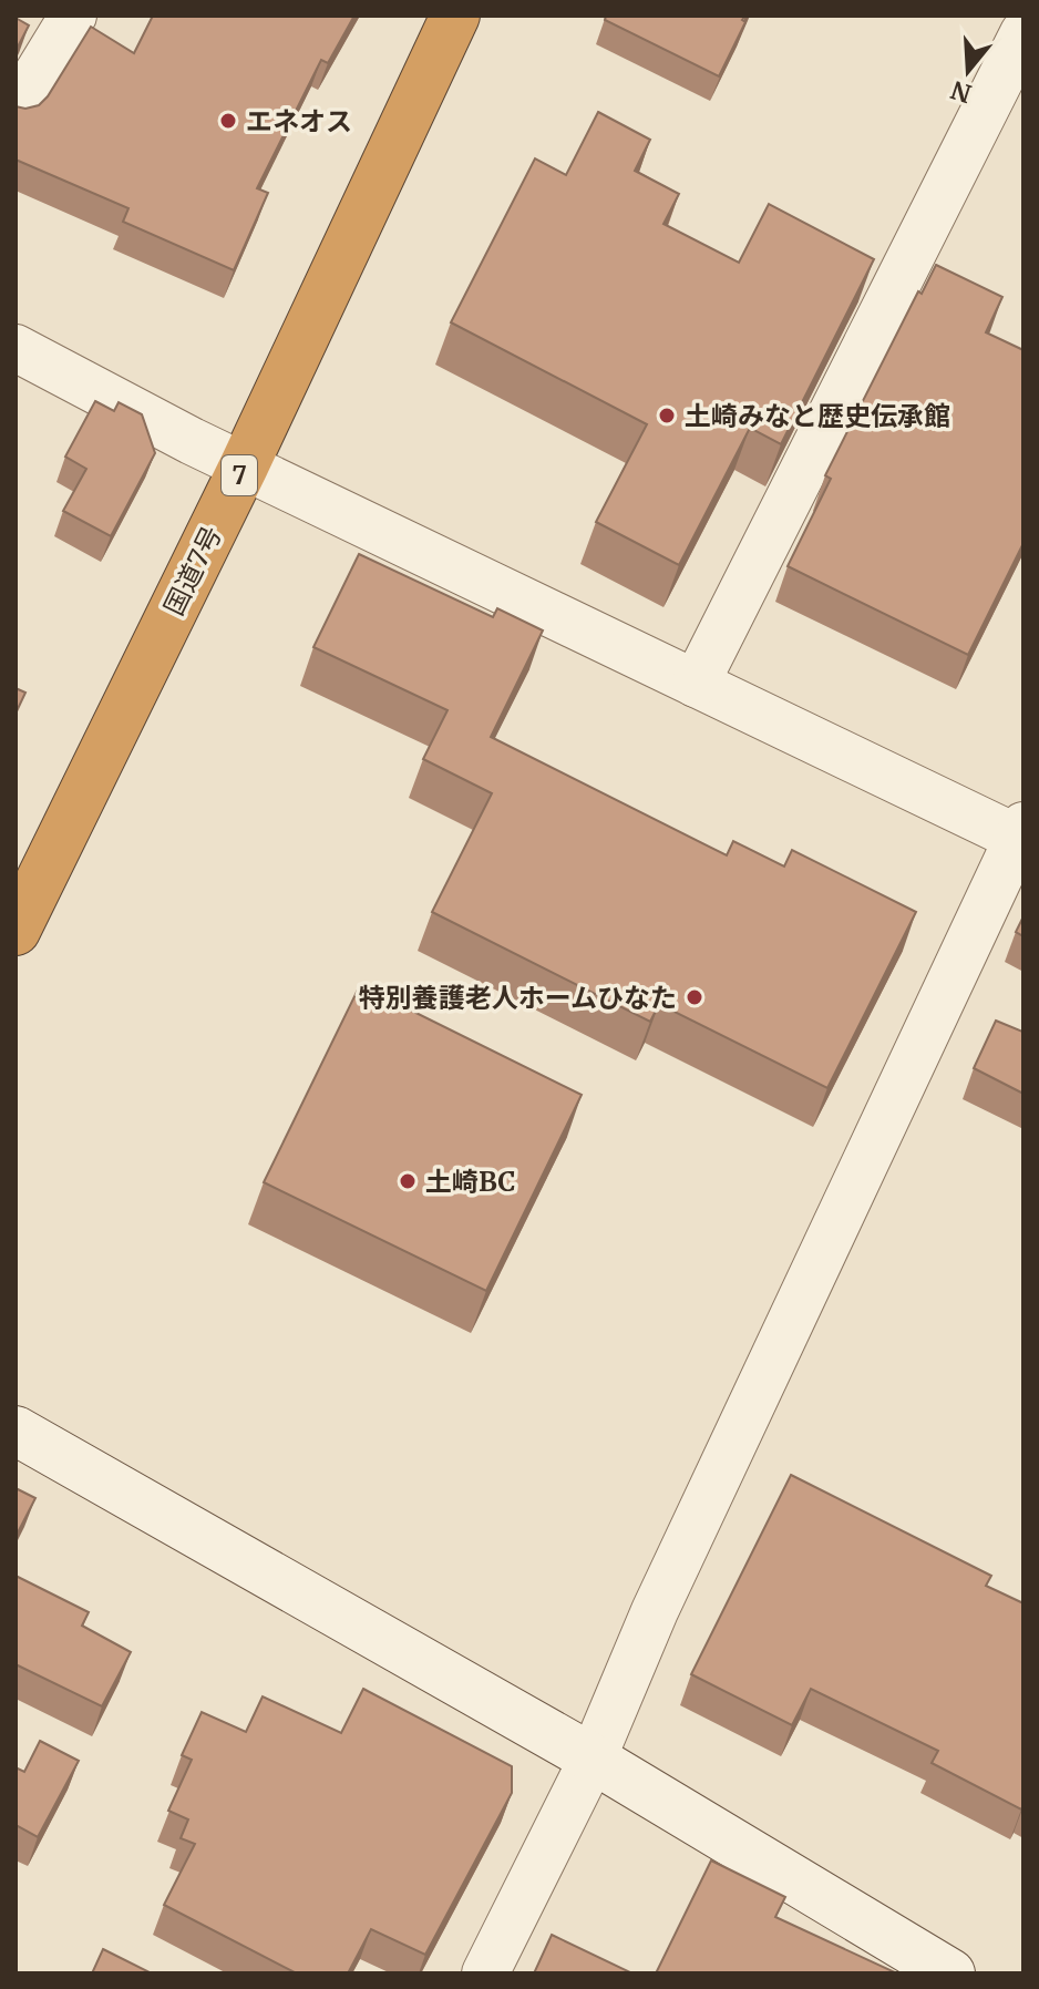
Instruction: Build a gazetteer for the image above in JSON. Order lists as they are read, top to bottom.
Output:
{
  "streets": {
    "highway": ["7", "国道7号"]
  },
  "places": [
    "エネオス",
    "土崎みなと歴史伝承館",
    "特別養護老人ホームひなた",
    "土崎BC"
  ],
  "north": "bottom"
}
